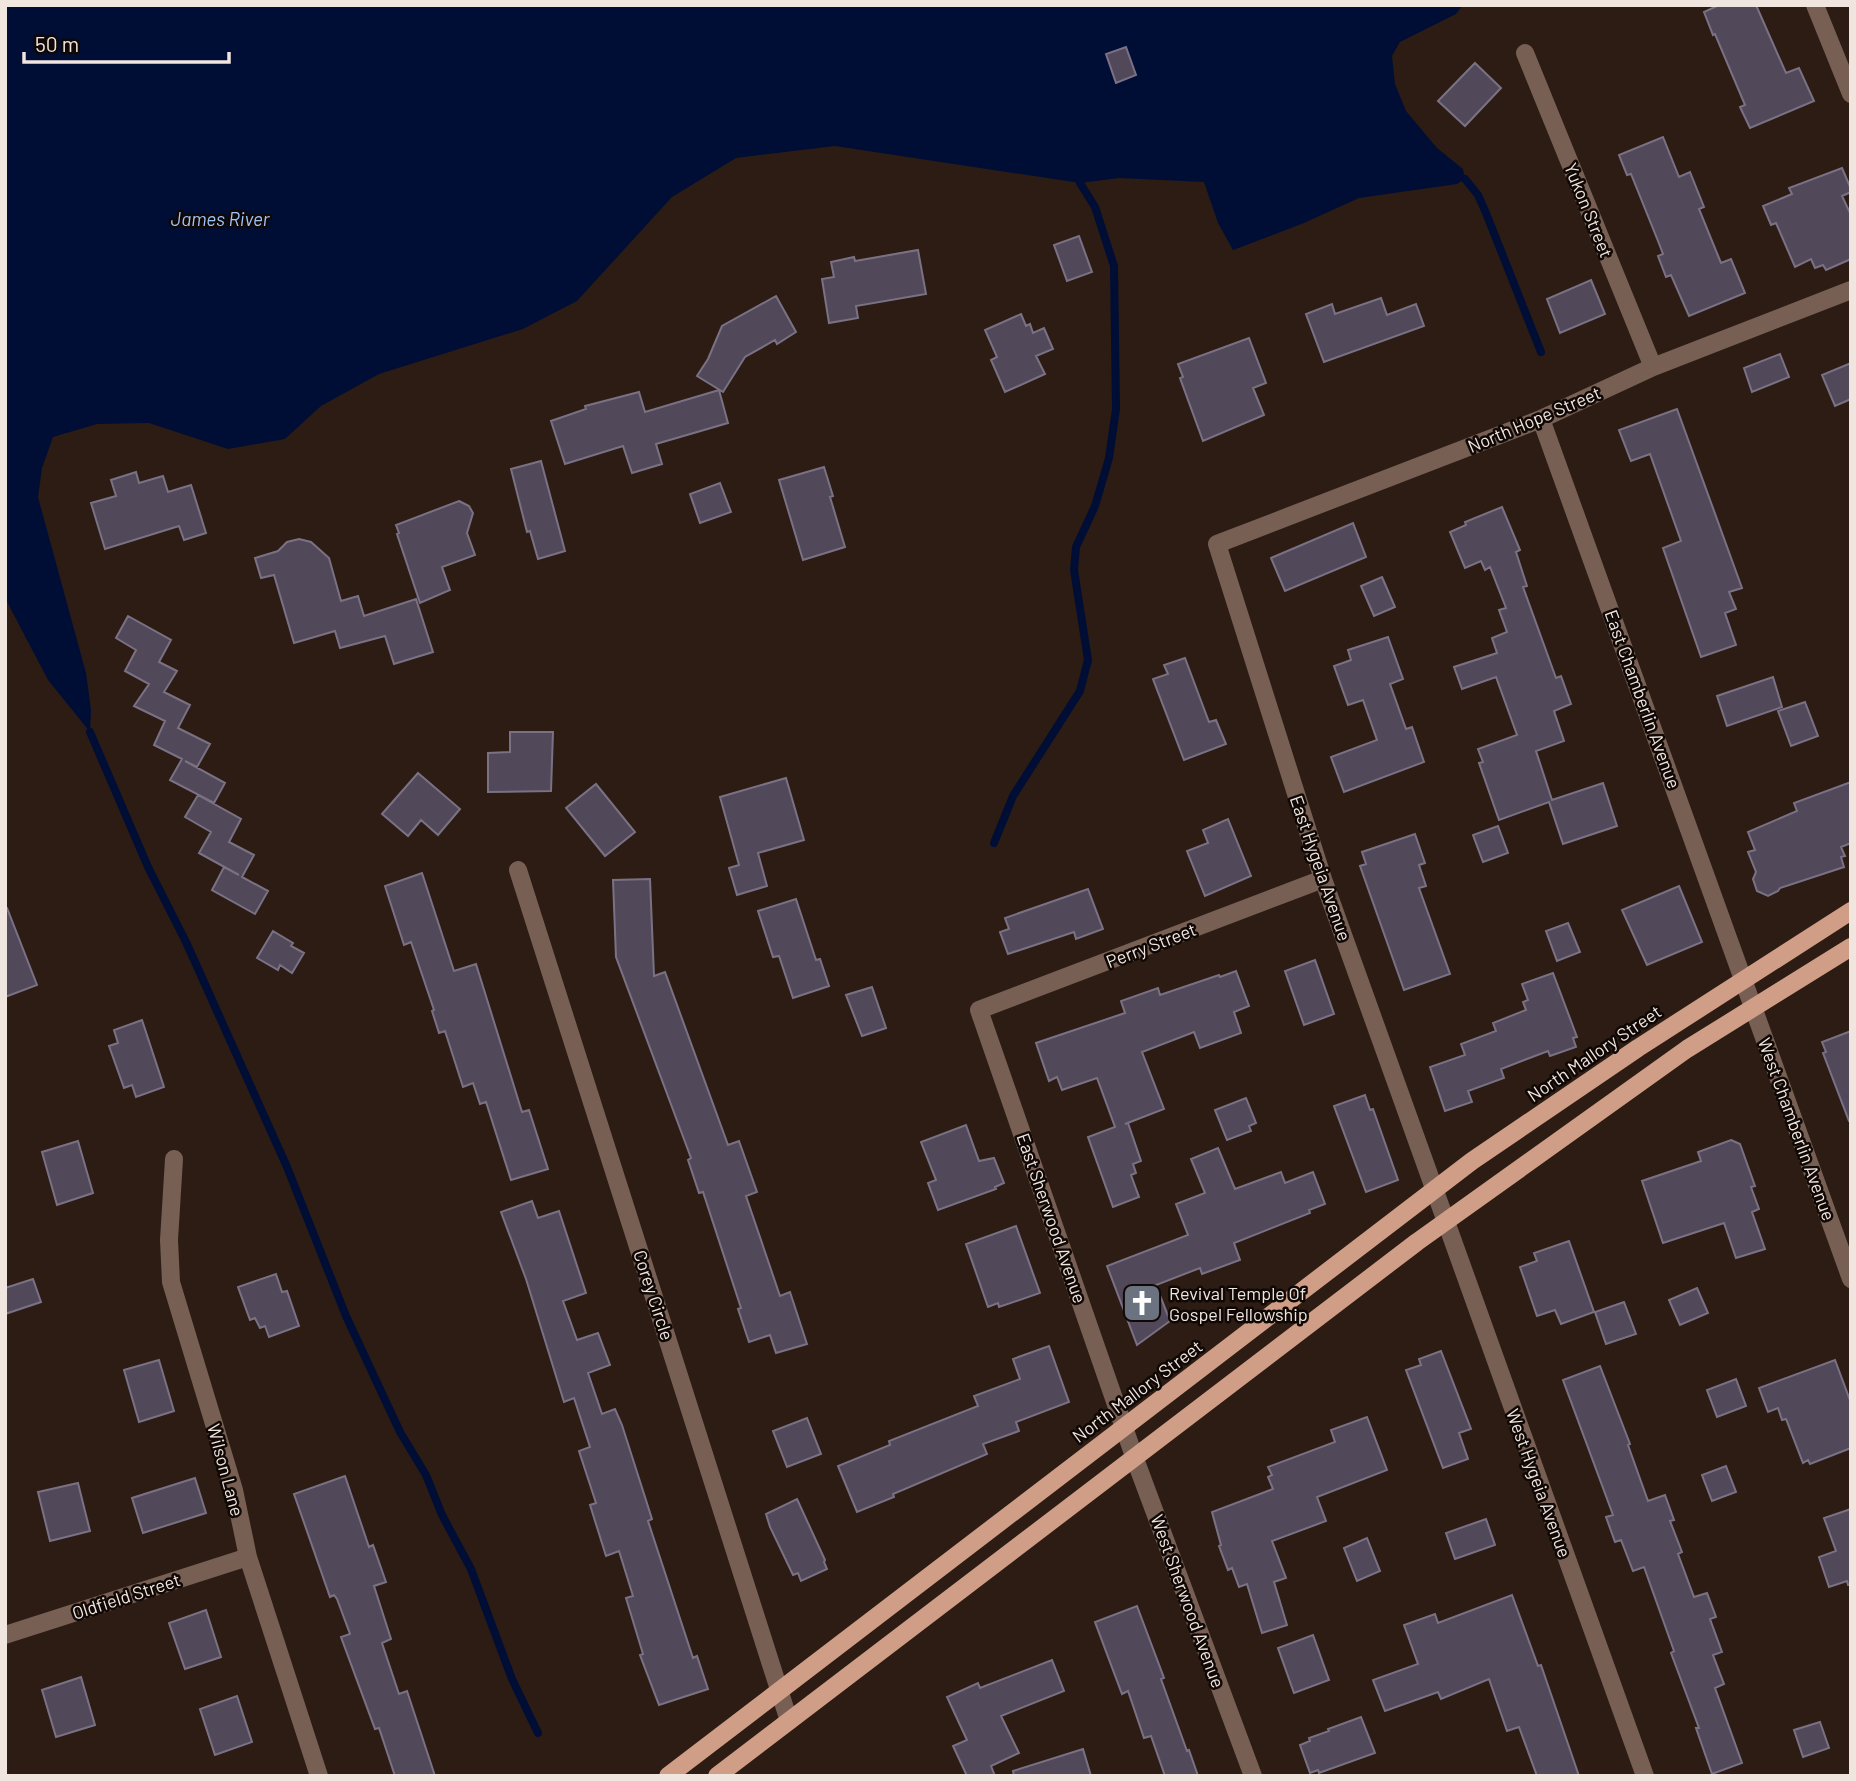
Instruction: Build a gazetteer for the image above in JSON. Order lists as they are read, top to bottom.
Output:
{
  "streets": {
    "main road": ["North Mallory Street"],
    "street": [
      "Yukon Street",
      "North Hope Street",
      "East Chamberlin Avenue",
      "East Hygeia Avenue",
      "Perry Street",
      "West Chamberlin Avenue",
      "East Sherwood Avenue",
      "Corey Circle",
      "Wilson Lane",
      "West Hygeia Avenue",
      "Oldfield Street",
      "West Sherwood Avenue"
    ]
  },
  "crossings": [
    ["Yukon Street", "North Hope Street"],
    ["North Hope Street", "East Chamberlin Avenue"],
    ["North Hope Street", "East Hygeia Avenue"],
    ["East Chamberlin Avenue", "North Mallory Street"],
    ["East Chamberlin Avenue", "West Chamberlin Avenue"],
    ["East Hygeia Avenue", "Perry Street"],
    ["East Hygeia Avenue", "North Mallory Street"],
    ["East Hygeia Avenue", "West Hygeia Avenue"],
    ["Perry Street", "East Sherwood Avenue"],
    ["North Mallory Street", "West Chamberlin Avenue"],
    ["North Mallory Street", "East Sherwood Avenue"],
    ["North Mallory Street", "Corey Circle"],
    ["North Mallory Street", "West Hygeia Avenue"],
    ["North Mallory Street", "West Sherwood Avenue"],
    ["East Sherwood Avenue", "West Sherwood Avenue"],
    ["Wilson Lane", "Oldfield Street"]
  ],
  "water": ["James River"],
  "places": {
    "church": ["Revival Temple Of Gospel Fellowship"]
  },
  "scale_bar": "50 m"
}
